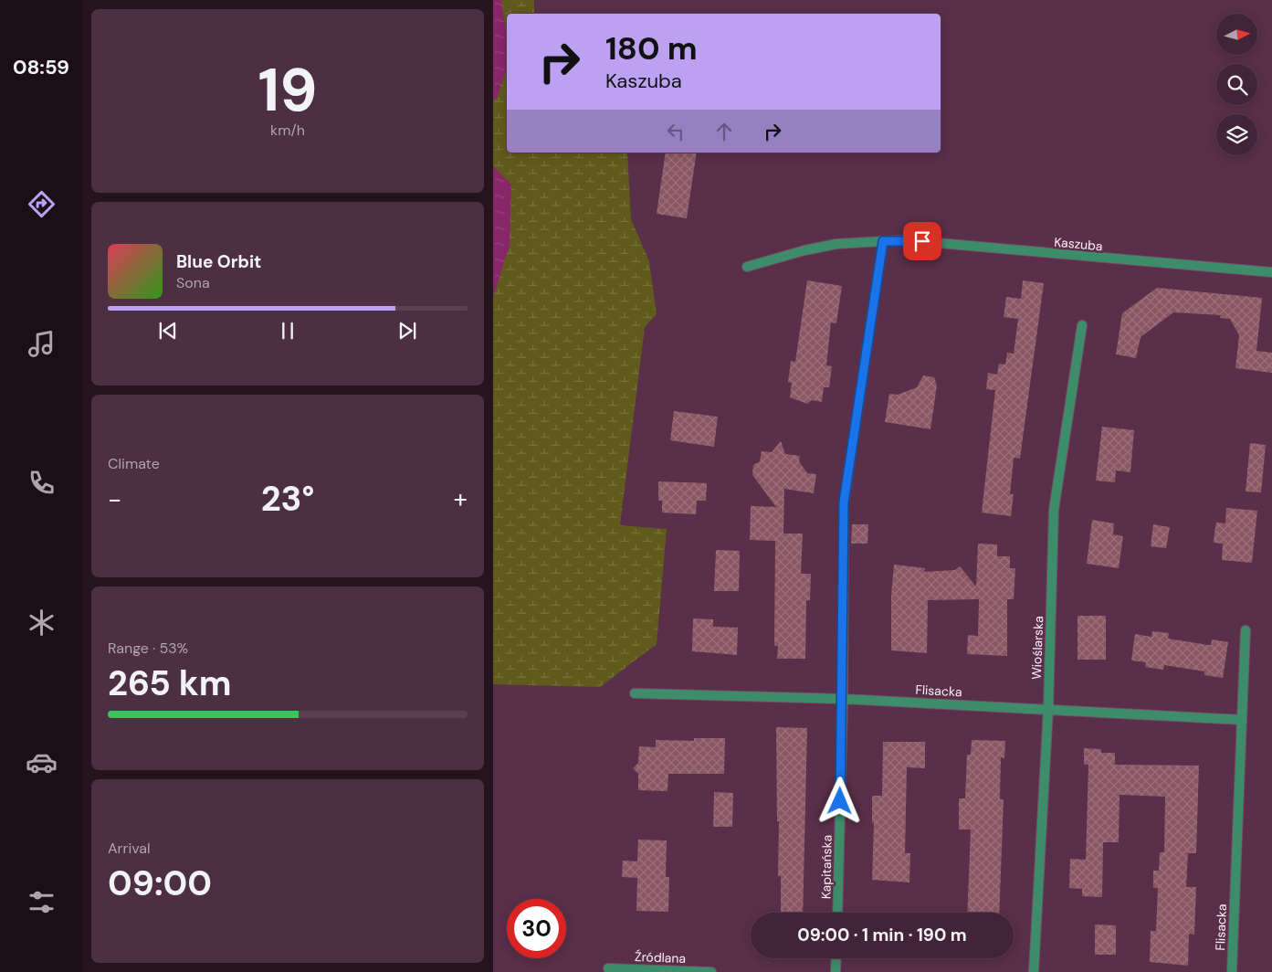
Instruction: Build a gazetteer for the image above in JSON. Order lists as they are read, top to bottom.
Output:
{
  "streets": {
    "street": [
      "Kaszuba",
      "Wioślarska",
      "Flisacka",
      "Kapitańska",
      "Źródlana"
    ]
  },
  "crossings": [
    ["Kaszuba", "Kapitańska"],
    ["Wioślarska", "Flisacka"],
    ["Flisacka", "Kapitańska"]
  ],
  "north": "right",
  "page": {
    "tabs": "08:59",
    "tile": [
      ["19", "km/h"],
      "Climate",
      ["Range · 53%", "265 km"],
      ["Arrival", "09:00"]
    ],
    "turn": ["180 m", "Kaszuba"],
    "song": ["Blue Orbit", "Sona"],
    "heat": ["−", "23°", "+"],
    "limit": "30",
    "trip": "09:00 · 1 min · 190 m"
  }
}
